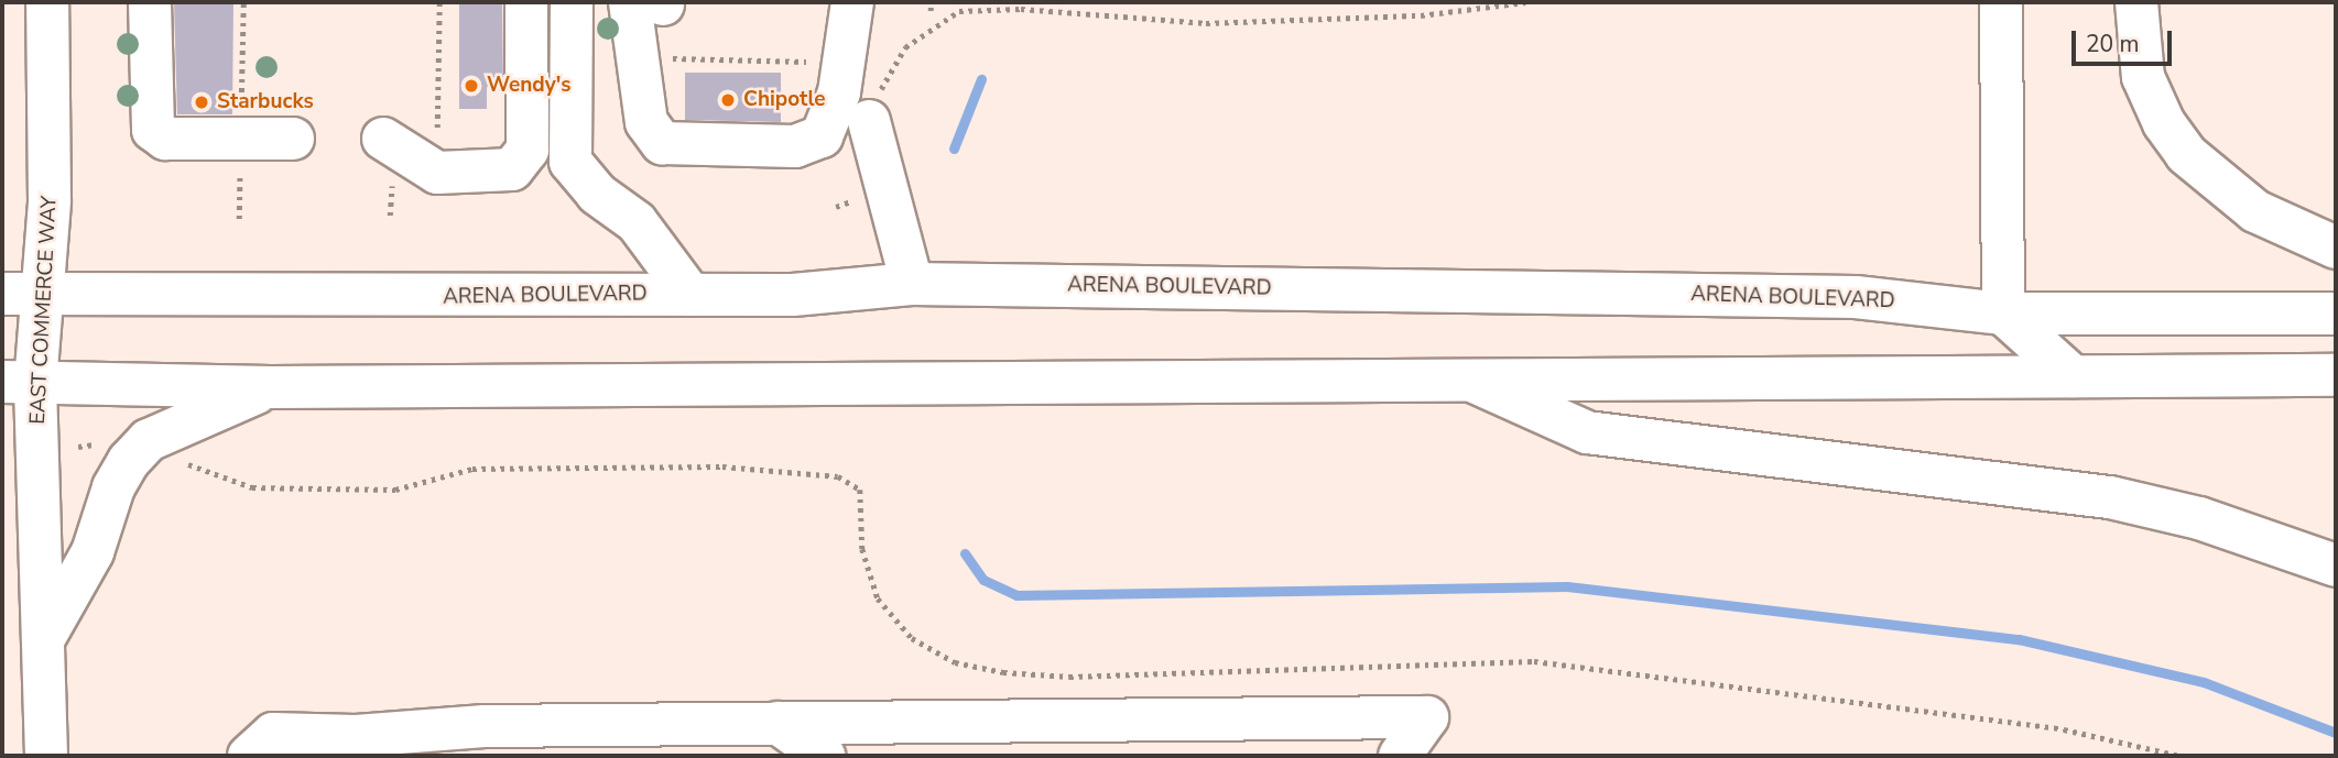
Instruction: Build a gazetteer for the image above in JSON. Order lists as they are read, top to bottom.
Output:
{
  "streets": {
    "main road": ["ARENA BOULEVARD", "EAST COMMERCE WAY"]
  },
  "crossings": [
    ["ARENA BOULEVARD", "EAST COMMERCE WAY"]
  ],
  "places": ["Wendy's", "Chipotle", "Starbucks"],
  "scale_bar": "20 m"
}
